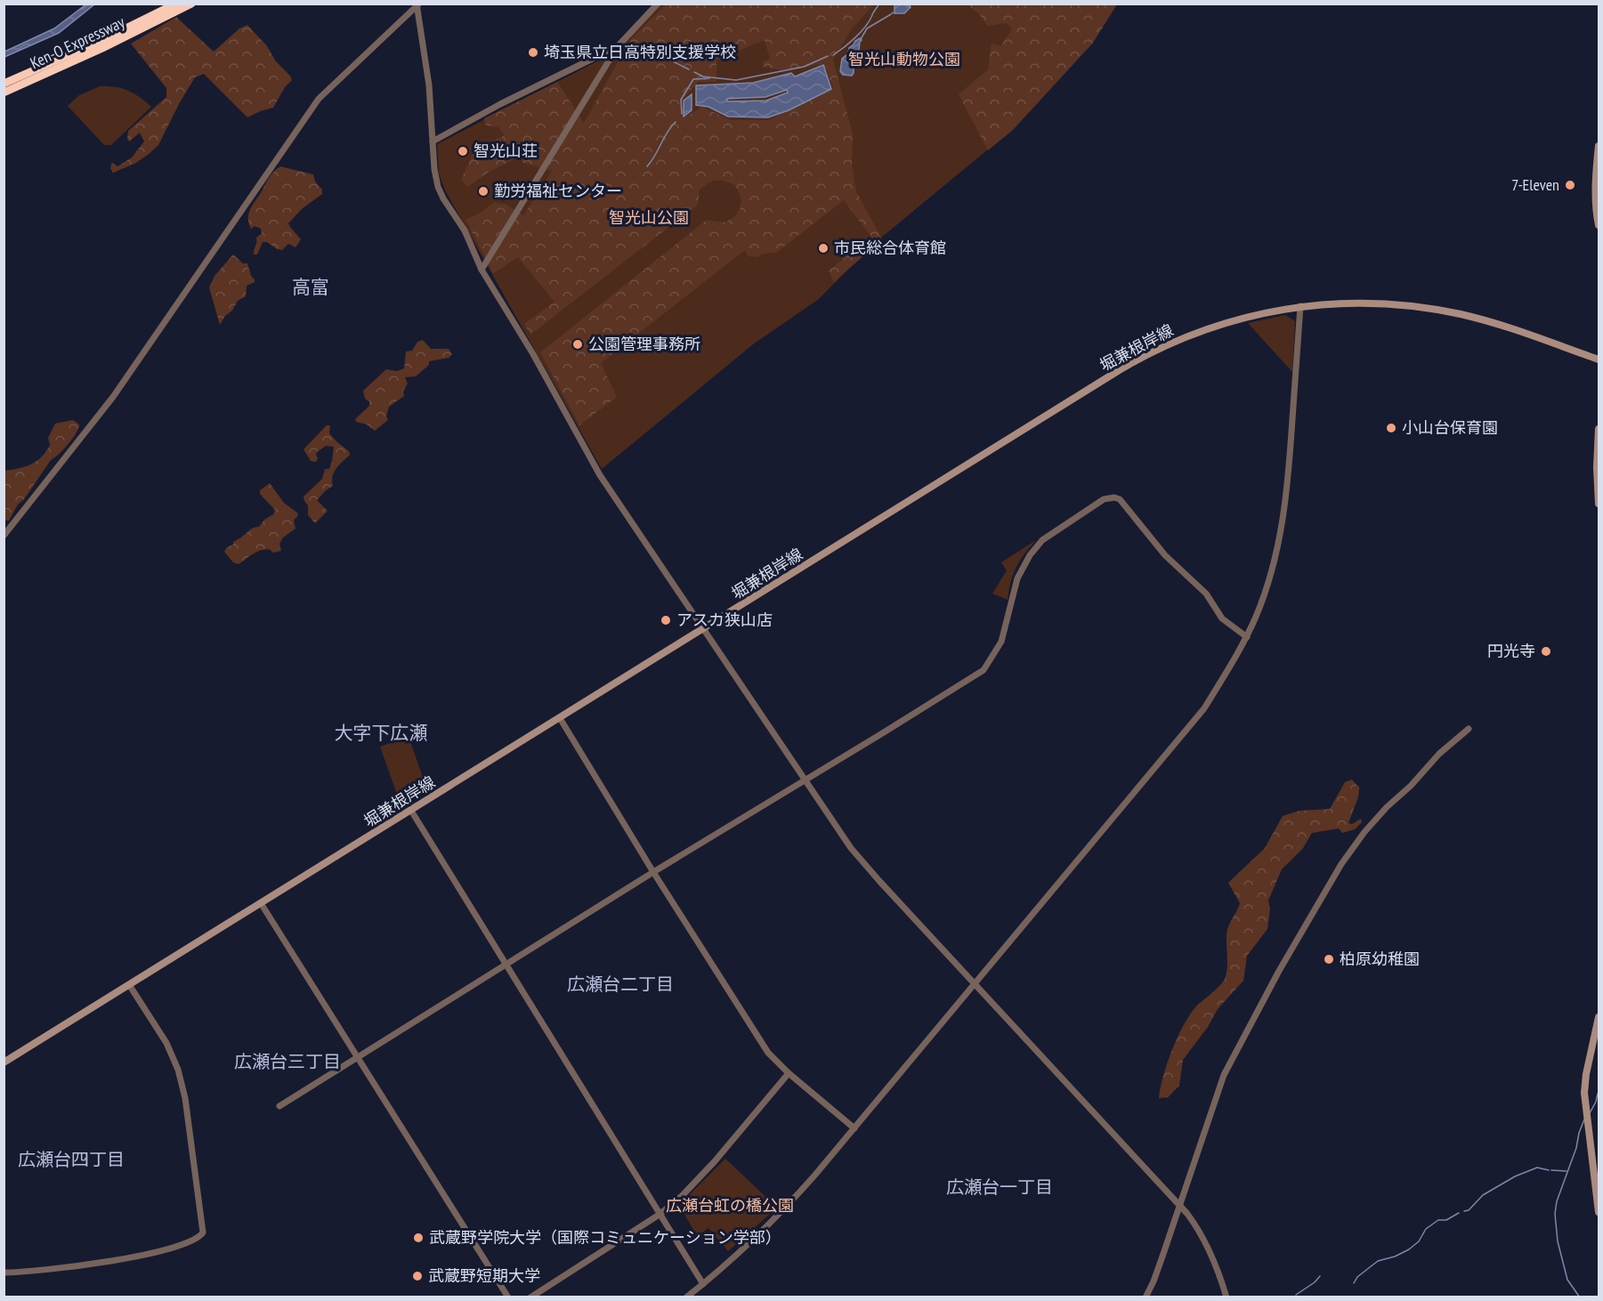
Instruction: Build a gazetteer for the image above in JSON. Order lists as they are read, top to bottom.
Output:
{
  "streets": {
    "highway": ["Ken-O Expressway"],
    "main road": ["堀兼根岸線"]
  },
  "districts": [
    "高富",
    "大字下広瀬",
    "広瀬台二丁目",
    "広瀬台三丁目",
    "広瀬台四丁目",
    "広瀬台一丁目"
  ],
  "parks": ["智光山動物公園", "智光山公園", "広瀬台虹の橋公園"],
  "places": [
    "埼玉県立日高特別支援学校",
    "智光山荘",
    "7-Eleven",
    "勤労福祉センター",
    "市民総合体育館",
    "公園管理事務所",
    "小山台保育園",
    "アスカ狭山店",
    "円光寺",
    "柏原幼稚園",
    "武蔵野学院大学（国際コミュニケーション学部）",
    "武蔵野短期大学"
  ]
}
